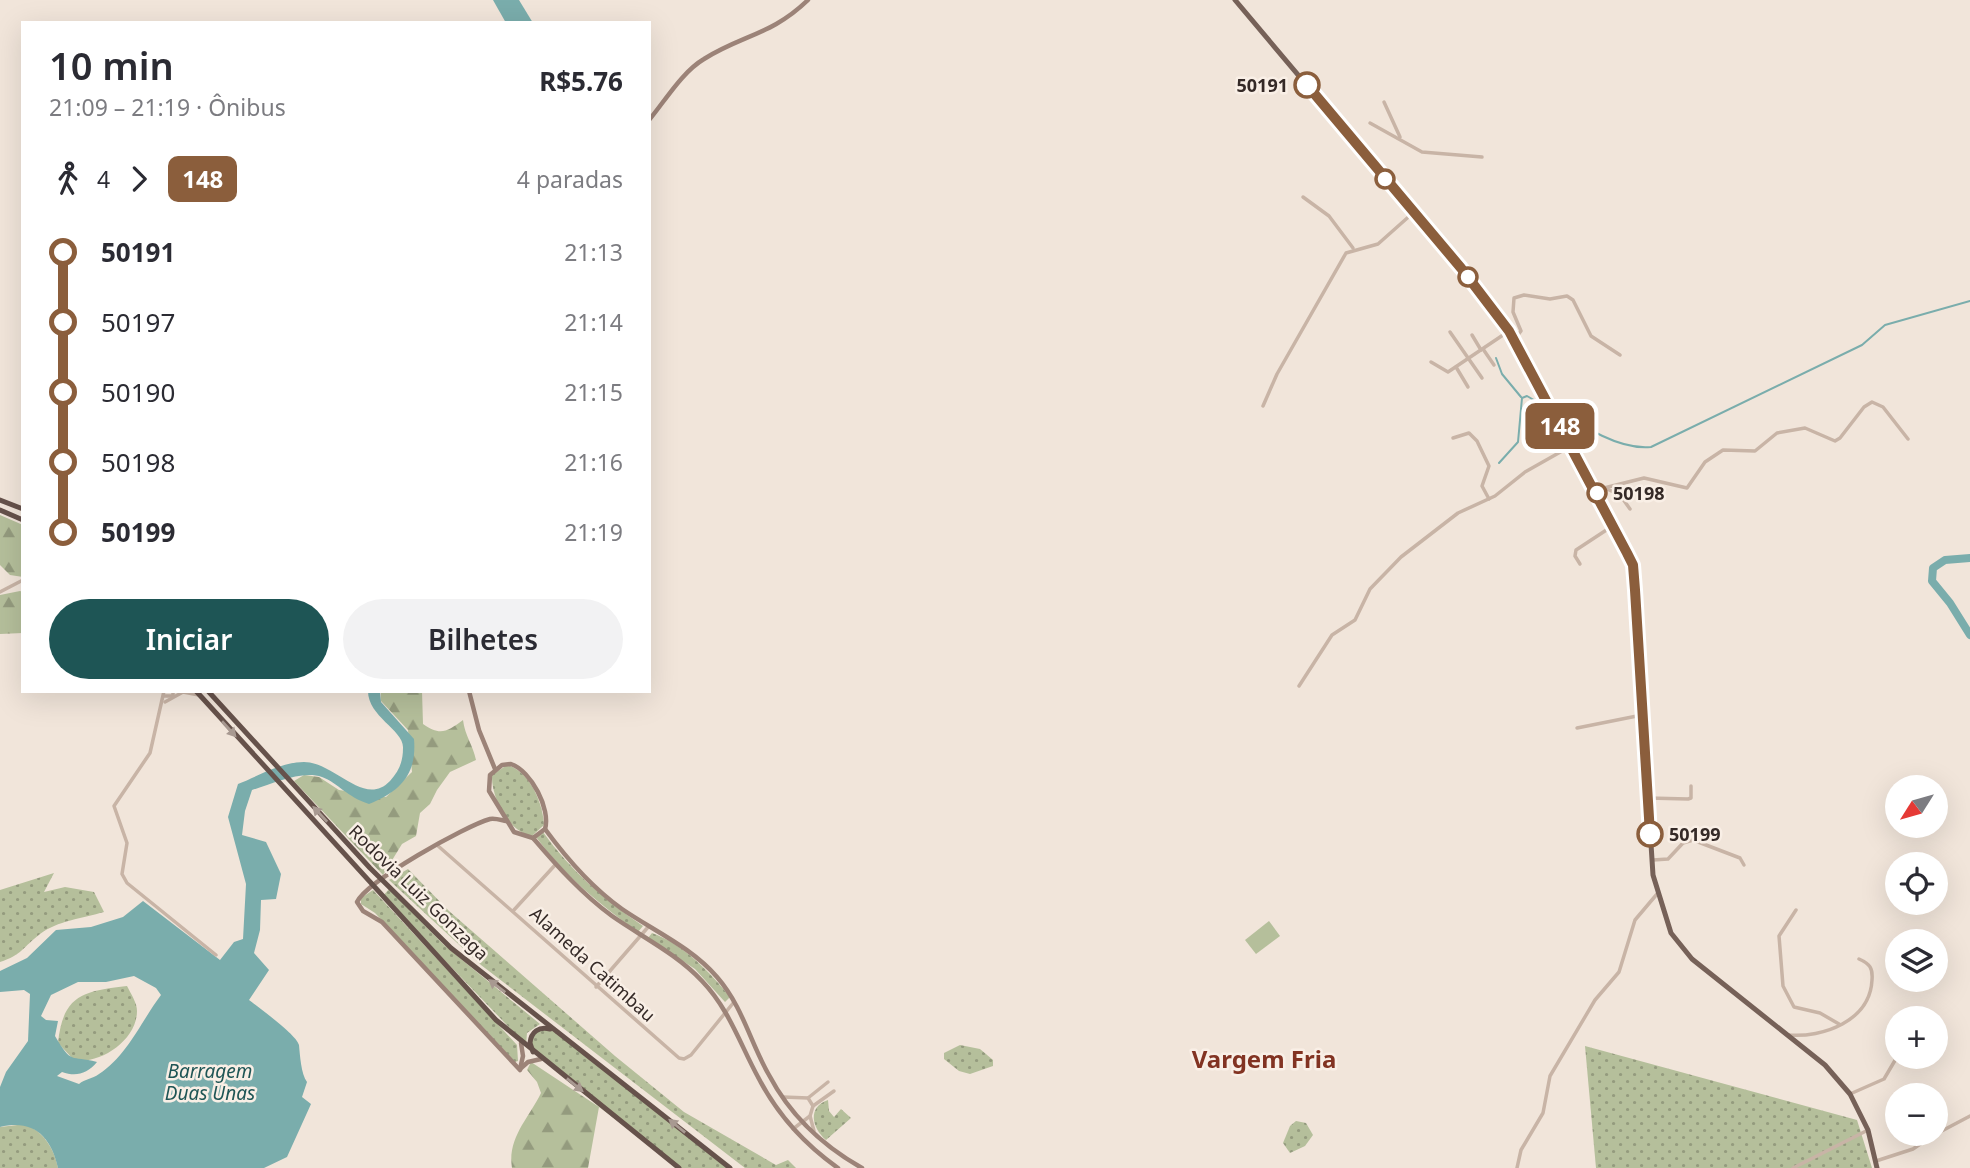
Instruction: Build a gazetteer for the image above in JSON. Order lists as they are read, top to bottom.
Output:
{
  "streets": {
    "highway": ["Rodovia Luiz Gonzaga"],
    "street": ["Alameda Catimbau"]
  },
  "districts": ["Vargem Fria"],
  "water": ["Barragem Duas Unas"],
  "places": ["50191", "50198", "50199"],
  "lines": ["bus line 148"],
  "north": "bottom left",
  "page": {
    "on_map": "148",
    "heading": ["10 min", "21:09 – 21:19 · Ônibus", "R$5.76"],
    "legs": ["4", "148", "4 paradas"],
    "list": [
      {
        "name": "50191",
        "value": "21:13"
      },
      {
        "name": "50197",
        "value": "21:14"
      },
      {
        "name": "50190",
        "value": "21:15"
      },
      {
        "name": "50198",
        "value": "21:16"
      },
      {
        "name": "50199",
        "value": "21:19"
      }
    ],
    "buttons": ["Iniciar", "Bilhetes"],
    "map_buttons": ["+", "−"]
  }
}
